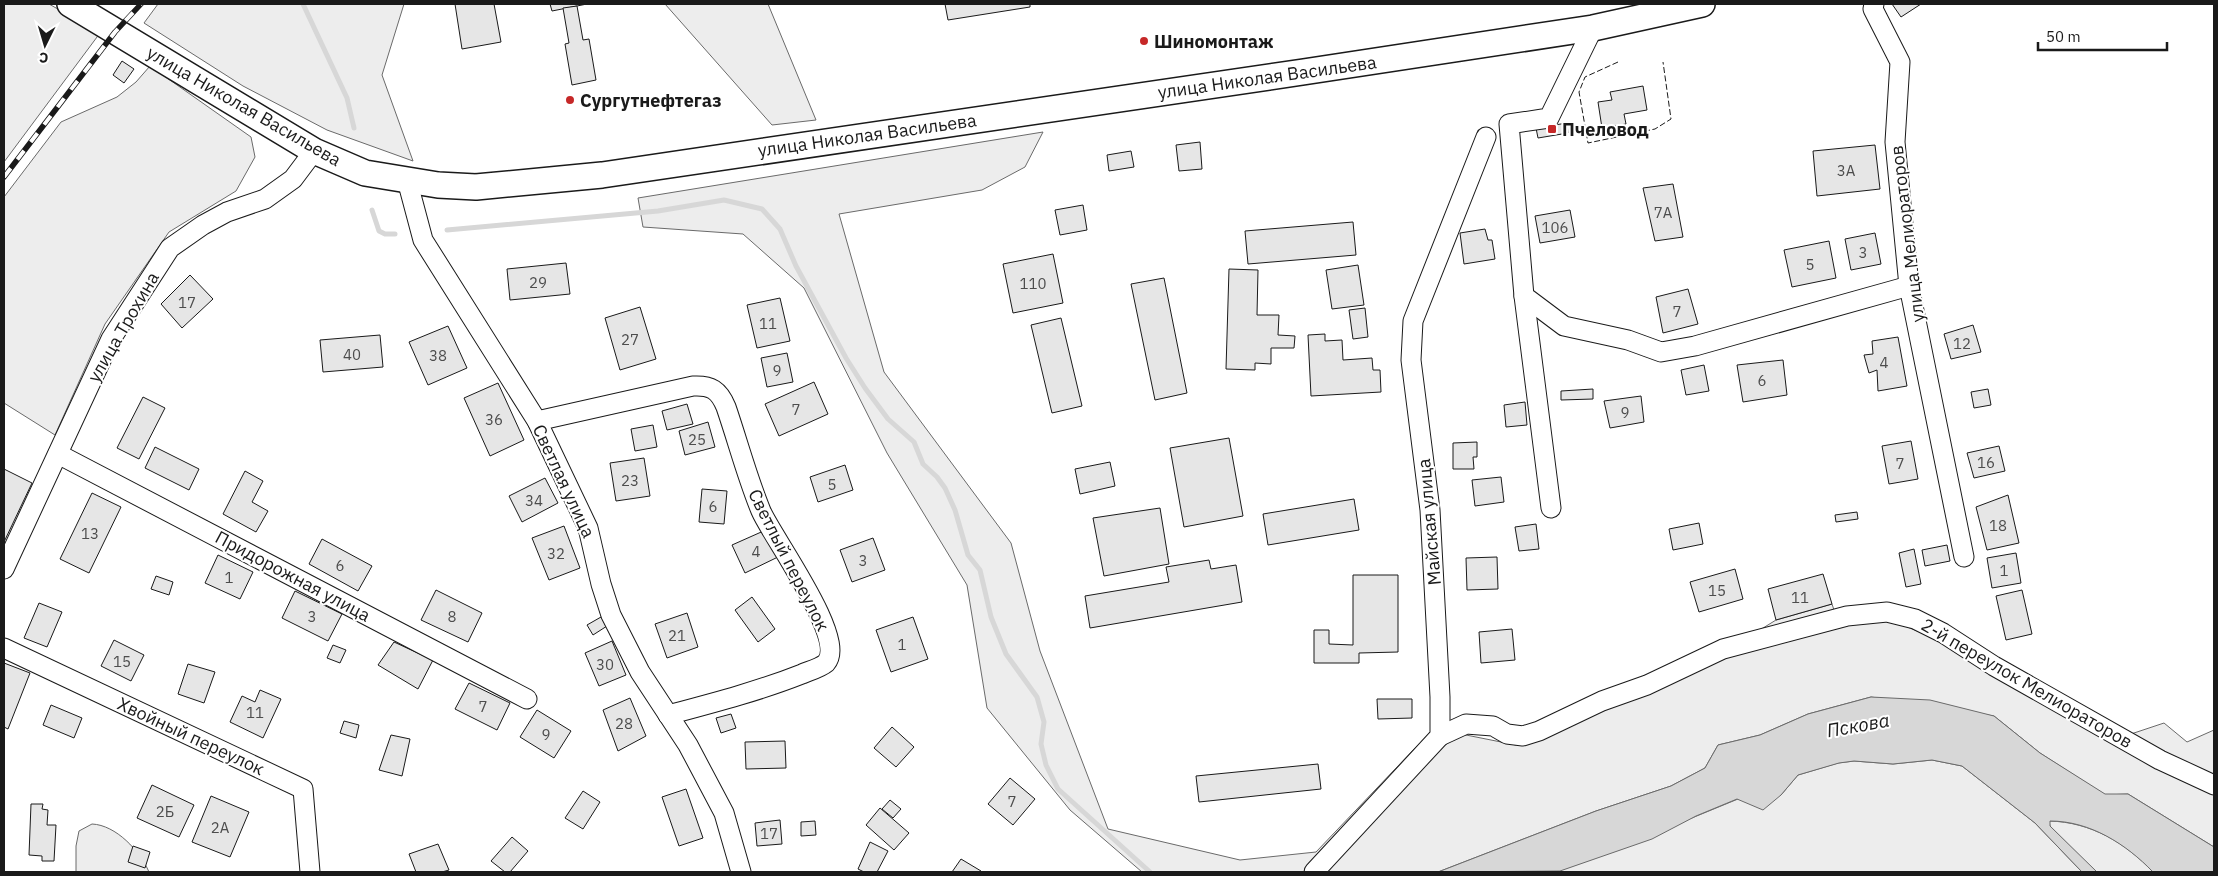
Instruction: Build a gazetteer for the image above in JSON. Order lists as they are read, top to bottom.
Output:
{
  "streets": {
    "main road": ["улица Николая Васильева"],
    "street": [
      "улица Мелиораторов",
      "улица Трохина",
      "Светлая улица",
      "Майская улица",
      "Светлый переулок",
      "Придорожная улица",
      "2-й переулок Мелиораторов",
      "Хвойный переулок"
    ]
  },
  "crossings": [
    ["улица Николая Васильева", "улица Трохина"],
    ["улица Николая Васильева", "Светлая улица"],
    ["улица Трохина", "Придорожная улица"],
    ["Светлая улица", "Светлый переулок"],
    ["Майская улица", "2-й переулок Мелиораторов"]
  ],
  "water": ["Пскова"],
  "places": {
    "other": ["Шиномонтаж", "Сургутнефтегаз"],
    "transit": ["Пчеловод"]
  },
  "house_numbers": [
    "3А",
    "7А",
    "106",
    "3",
    "5",
    "29",
    "110",
    "17",
    "7",
    "11",
    "27",
    "12",
    "40",
    "38",
    "4",
    "9",
    "6",
    "7",
    "9",
    "36",
    "25",
    "16",
    "7",
    "23",
    "5",
    "34",
    "6",
    "18",
    "13",
    "4",
    "32",
    "3",
    "6",
    "1",
    "1",
    "15",
    "11",
    "3",
    "8",
    "21",
    "1",
    "15",
    "30",
    "7",
    "11",
    "28",
    "9",
    "7",
    "2Б",
    "2А",
    "17"
  ],
  "scale_bar": "50 m",
  "north": "bottom"
}
